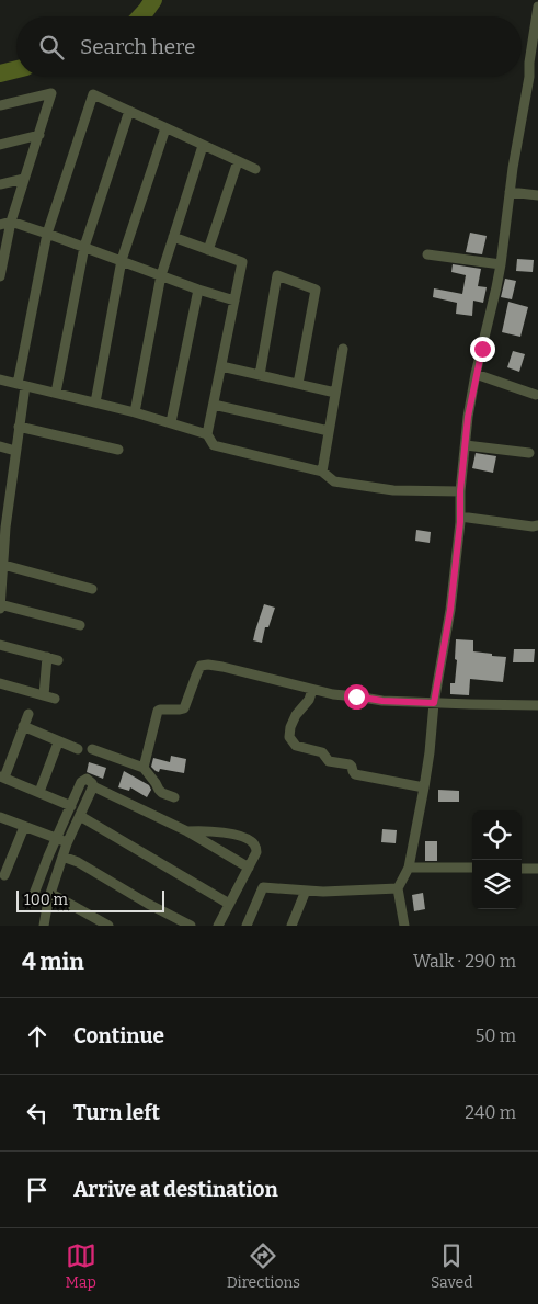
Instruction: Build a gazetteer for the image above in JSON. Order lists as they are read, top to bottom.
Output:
{
  "scale_bar": "100 m",
  "page": {
    "search": "Search here",
    "scale": "100 m",
    "heading": ["4 min", "Walk · 290 m"],
    "list": [
      ["Continue", "50 m"],
      ["Turn left", "240 m"],
      "Arrive at destination"
    ],
    "nav": ["Map", "Directions", "Saved"]
  }
}
